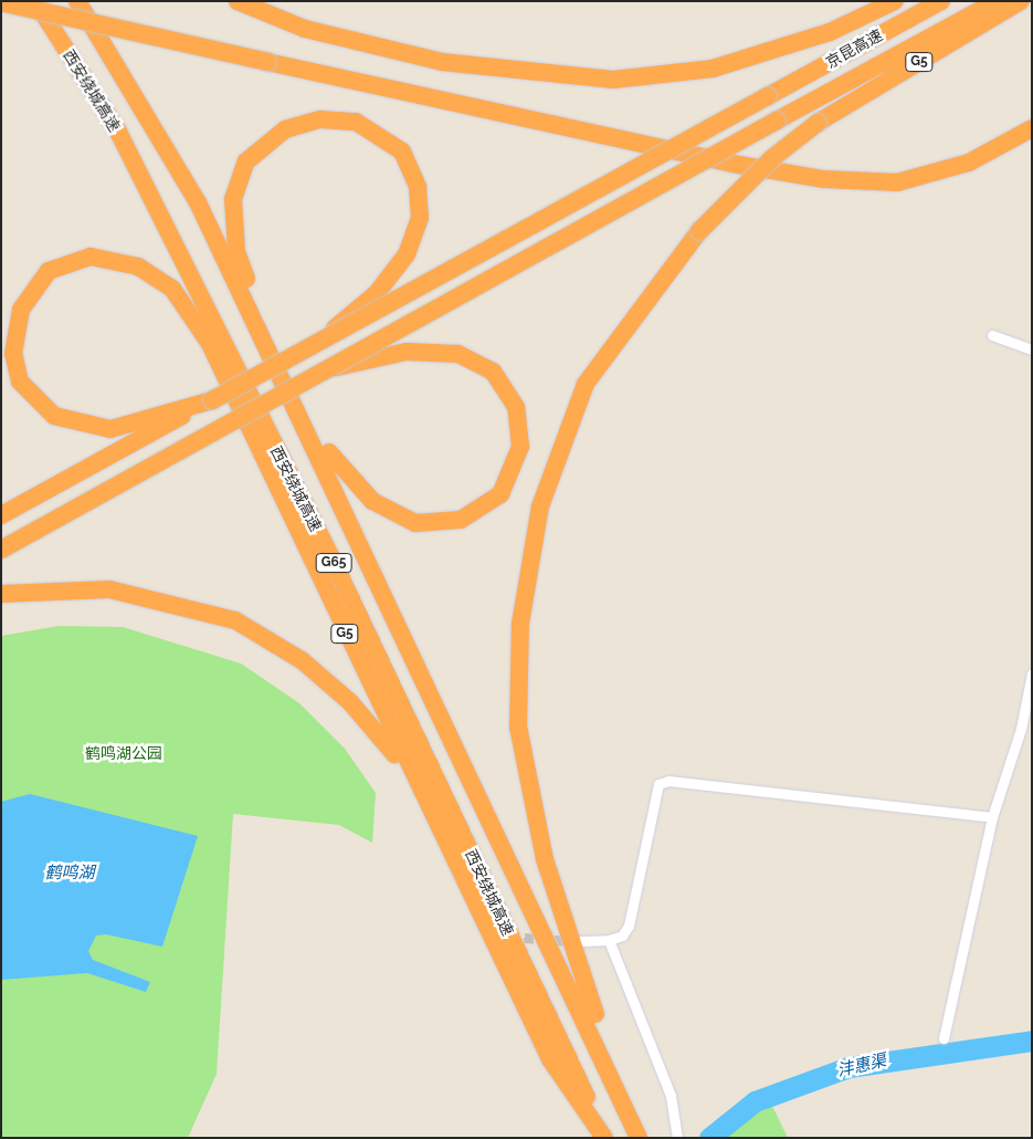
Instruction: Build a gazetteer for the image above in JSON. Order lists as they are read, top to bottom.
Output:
{
  "streets": {
    "highway": [
      "京昆高速",
      "G5",
      "西安绕城高速",
      "G65"
    ]
  },
  "crossings": [
    ["京昆高速", "G5"],
    ["G5", "西安绕城高速"],
    ["G5", "G65"]
  ],
  "water": ["鹤鸣湖", "沣惠渠"],
  "parks": ["鹤鸣湖公园"]
}
